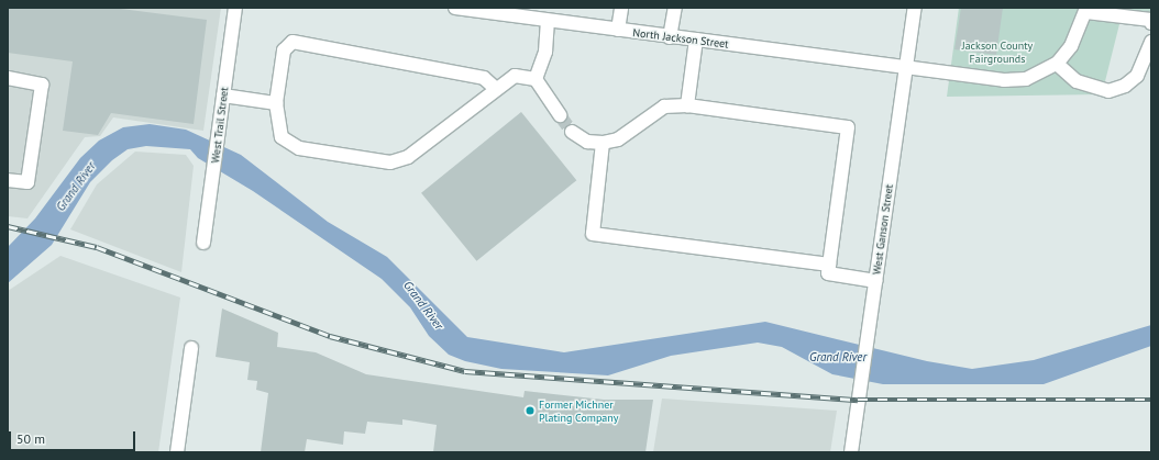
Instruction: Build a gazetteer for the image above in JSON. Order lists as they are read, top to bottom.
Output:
{
  "streets": {
    "street": ["North Jackson Street", "West Trail Street", "West Ganson Street"]
  },
  "crossings": [
    ["North Jackson Street", "West Ganson Street"]
  ],
  "water": ["Grand River"],
  "parks": ["Jackson County Fairgrounds"],
  "places": ["Former Michner Plating Company"],
  "scale_bar": "50 m"
}
